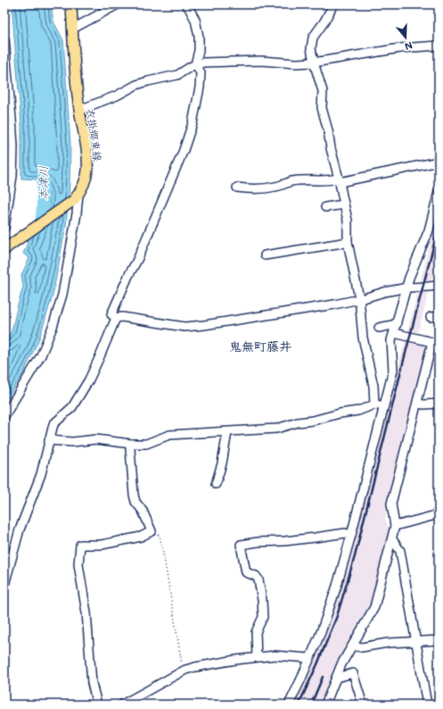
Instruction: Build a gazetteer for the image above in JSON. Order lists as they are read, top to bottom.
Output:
{
  "streets": {
    "main road": ["衣掛郷東線"]
  },
  "districts": ["鬼無町藤井"],
  "water": ["本津川"],
  "north": "bottom"
}
